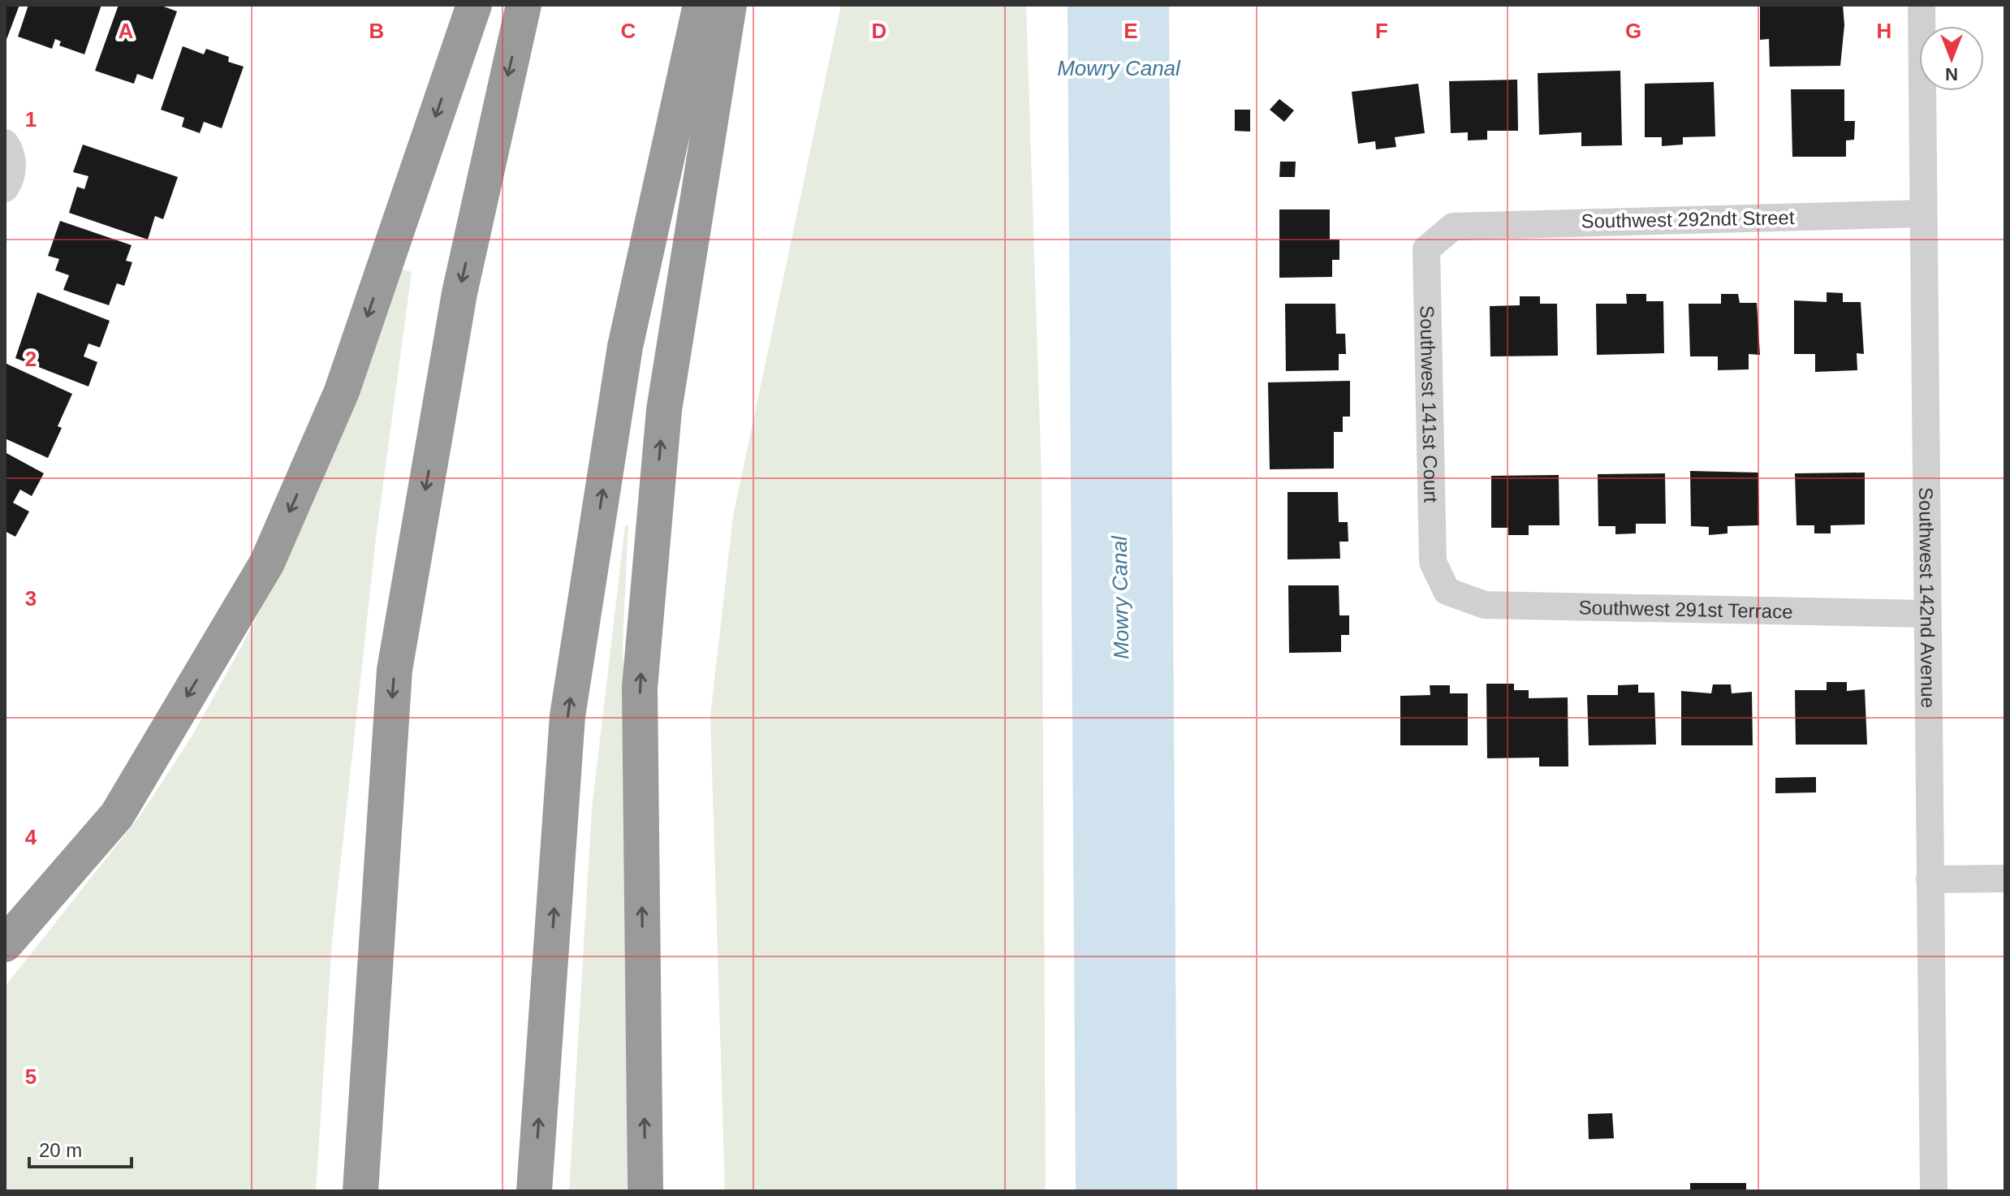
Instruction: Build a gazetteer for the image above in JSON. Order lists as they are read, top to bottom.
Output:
{
  "streets": {
    "street": [
      "Southwest 292ndt Street",
      "Southwest 141st Court",
      "Southwest 142nd Avenue",
      "Southwest 291st Terrace"
    ]
  },
  "crossings": [
    ["Southwest 292ndt Street", "Southwest 141st Court"],
    ["Southwest 292ndt Street", "Southwest 142nd Avenue"],
    ["Southwest 141st Court", "Southwest 291st Terrace"],
    ["Southwest 142nd Avenue", "Southwest 291st Terrace"]
  ],
  "water": ["Mowry Canal"],
  "scale_bar": "20 m",
  "north": "bottom",
  "grid": {
    "columns": [
      "A",
      "B",
      "C",
      "D",
      "E",
      "F",
      "G",
      "H"
    ],
    "rows": [
      "1",
      "2",
      "3",
      "4",
      "5"
    ]
  }
}
